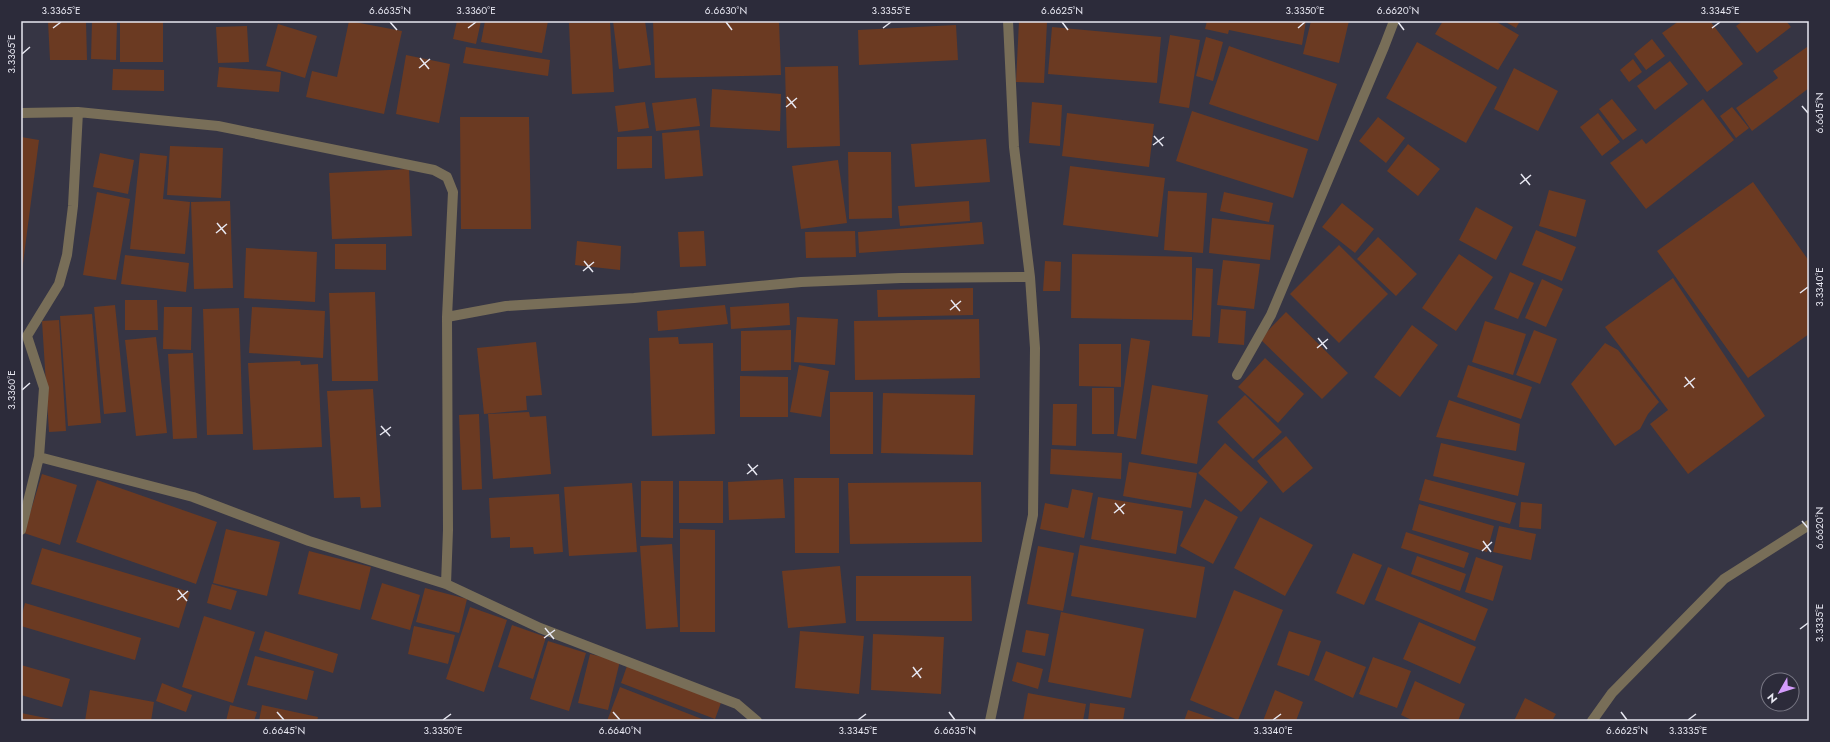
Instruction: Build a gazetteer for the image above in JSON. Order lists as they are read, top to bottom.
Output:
{
  "north": "bottom left",
  "coordinates": [
    "3.3365°E",
    "6.6635°N",
    "3.3360°E",
    "6.6630°N",
    "3.3355°E",
    "6.6625°N",
    "3.3350°E",
    "6.6620°N",
    "3.3345°E",
    "6.6615°N",
    "3.3340°E",
    "3.3335°E",
    "6.6645°N",
    "6.6640°N"
  ]
}
